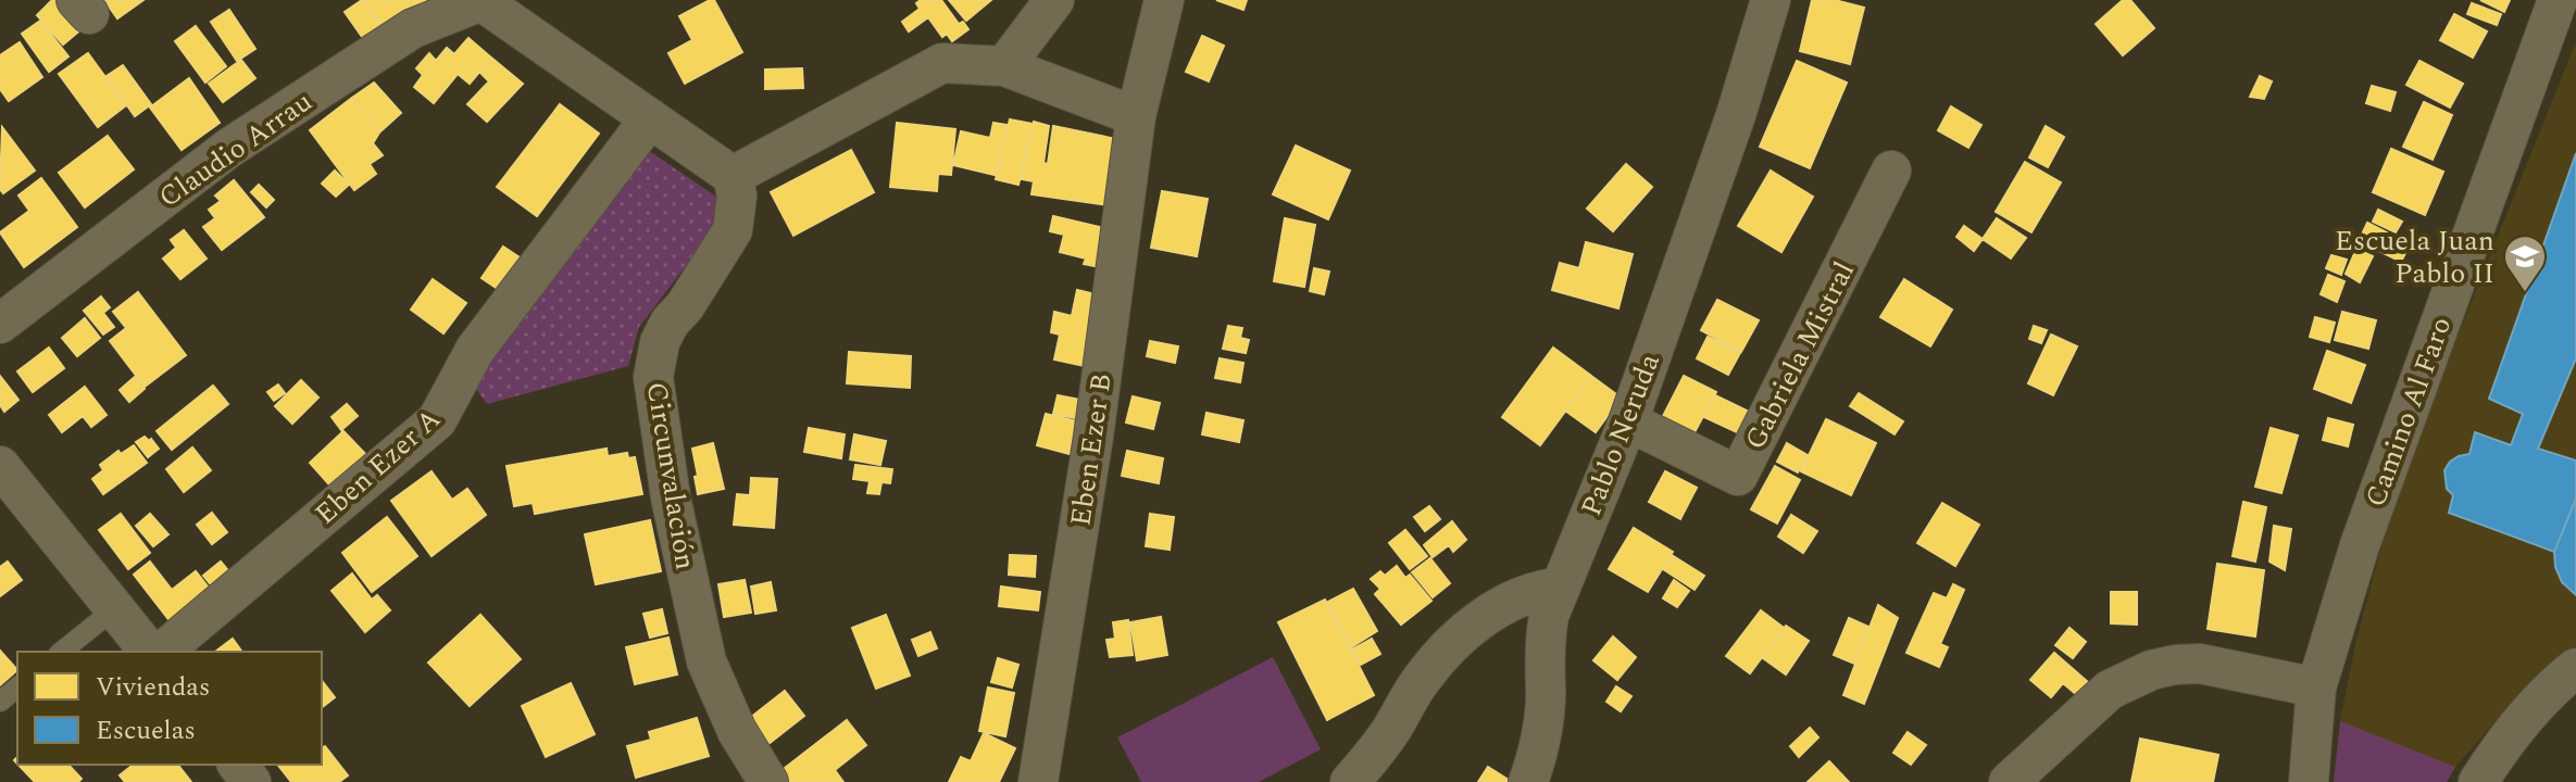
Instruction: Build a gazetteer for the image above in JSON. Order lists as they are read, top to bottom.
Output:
{
  "streets": {
    "street": [
      "Claudio Arrau",
      "Gabriela Mistral",
      "Camino Al Faro",
      "Pablo Neruda",
      "Eben Ezer B",
      "Eben Ezer A",
      "Circunvalación"
    ]
  },
  "crossings": [
    ["Gabriela Mistral", "Pablo Neruda"]
  ],
  "places": {
    "school or university": ["Escuela Juan Pablo II"]
  },
  "legend": ["Viviendas", "Escuelas"]
}
